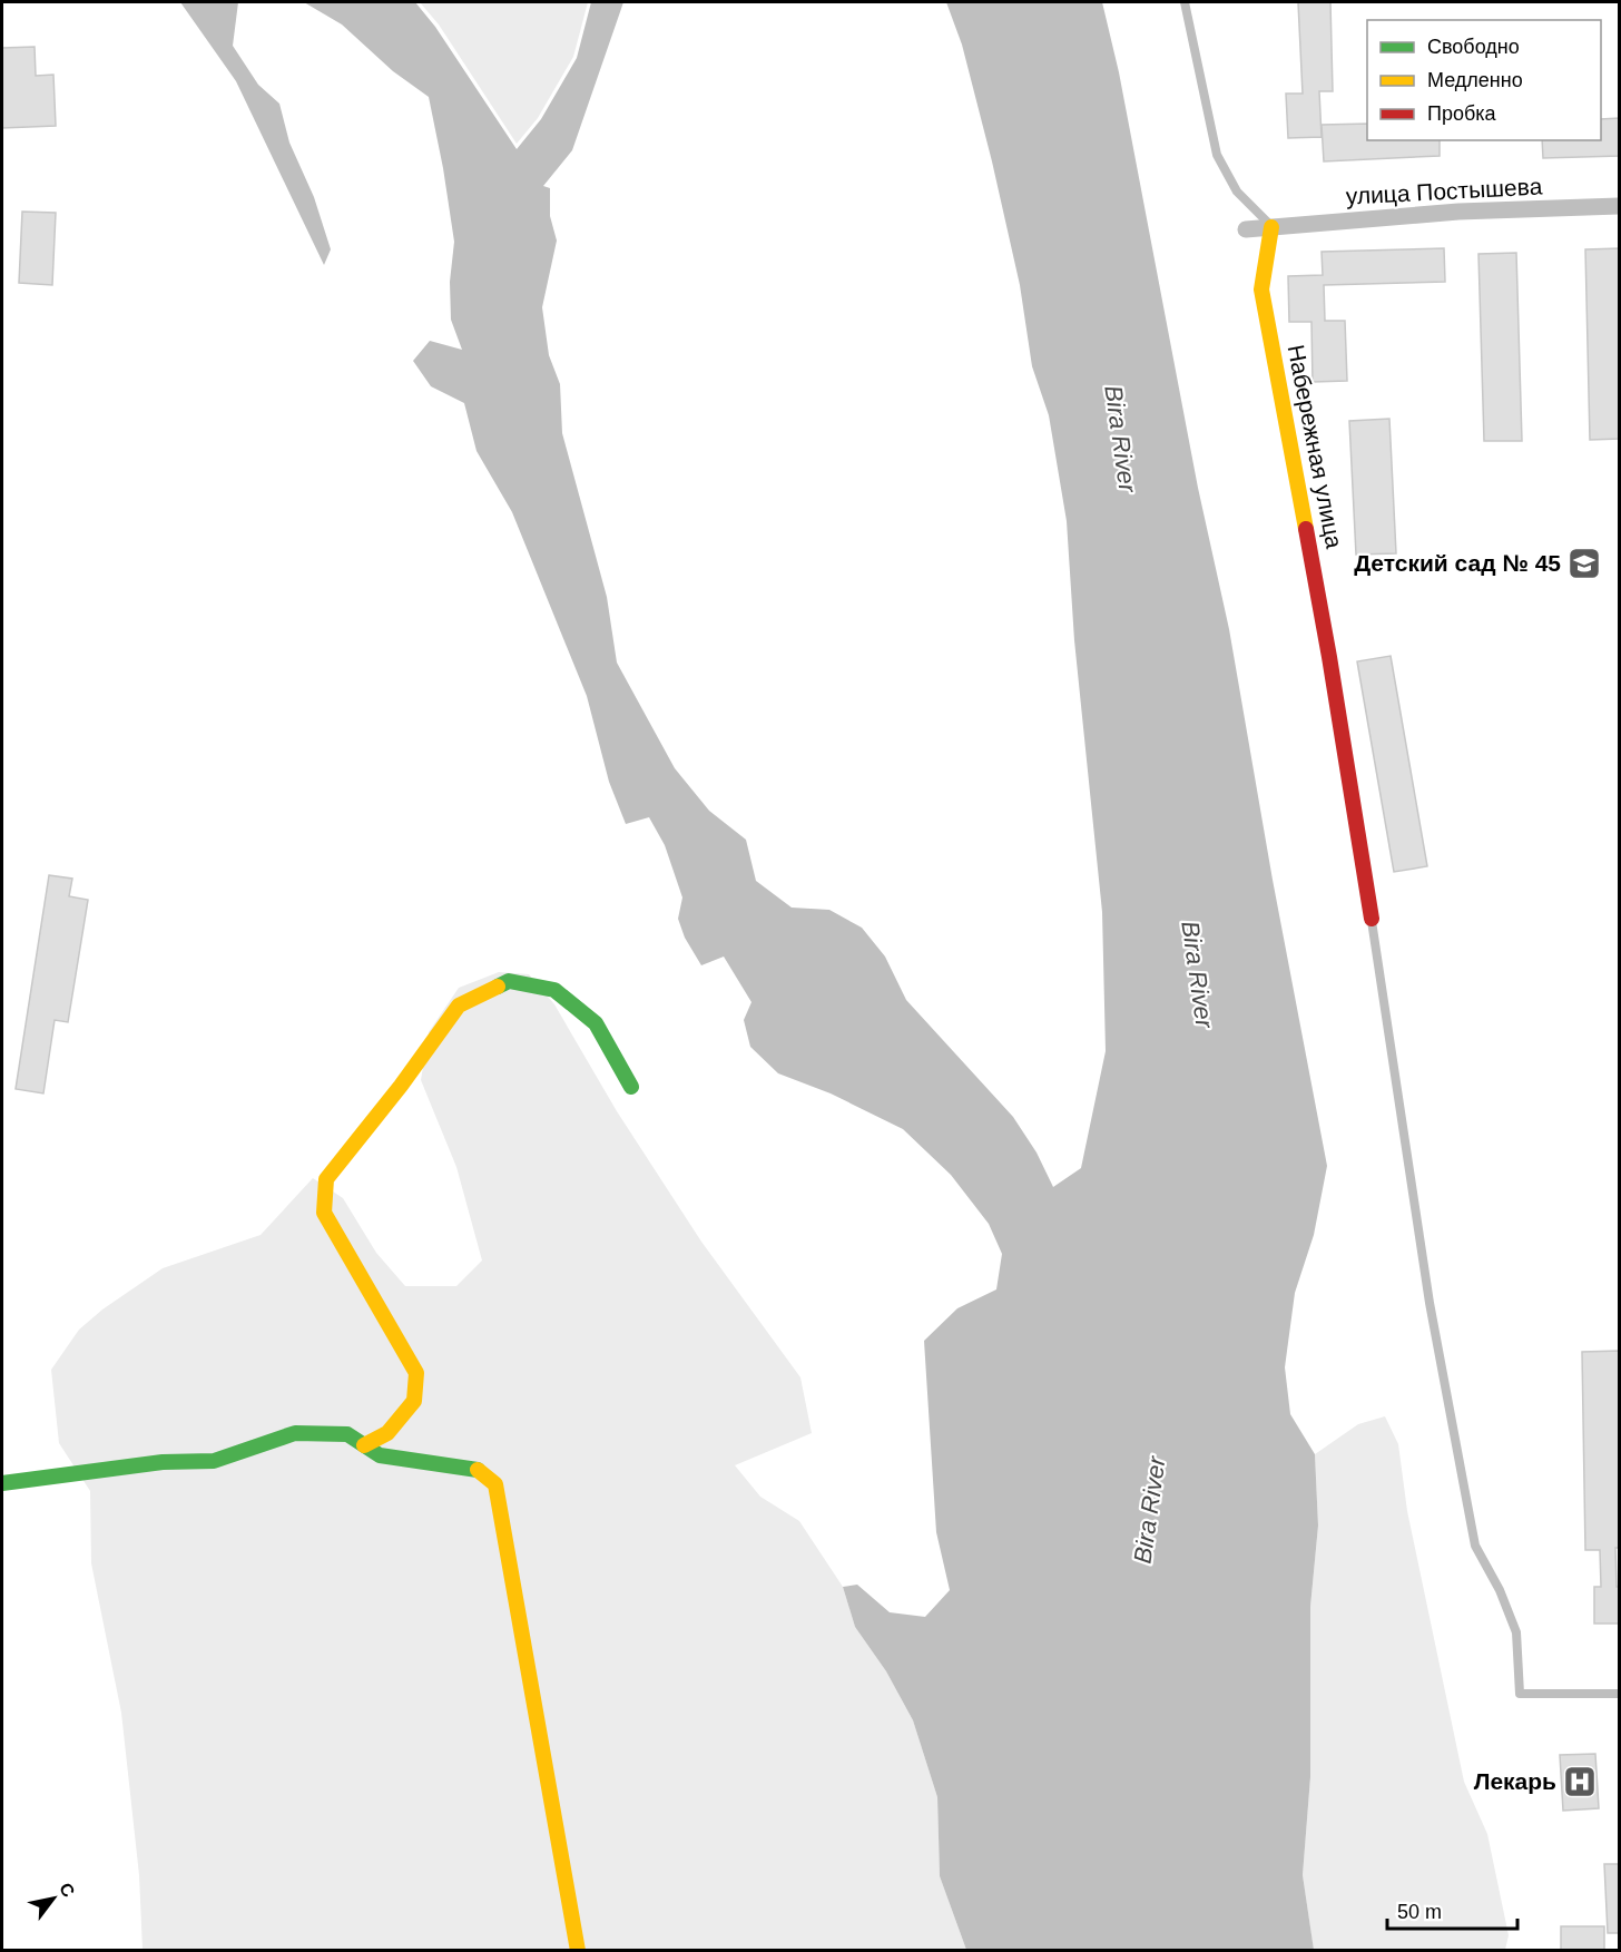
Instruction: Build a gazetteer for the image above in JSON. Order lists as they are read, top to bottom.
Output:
{
  "streets": {
    "street": ["улица Постышева", "Набережная улица"]
  },
  "crossings": [
    ["улица Постышева", "Набережная улица"]
  ],
  "water": ["Bira River"],
  "places": {
    "school or university": ["Детский сад № 45"],
    "hospital": ["Лекарь"]
  },
  "legend": ["Свободно", "Медленно", "Пробка"],
  "scale_bar": "50 m",
  "north": "top right"
}
